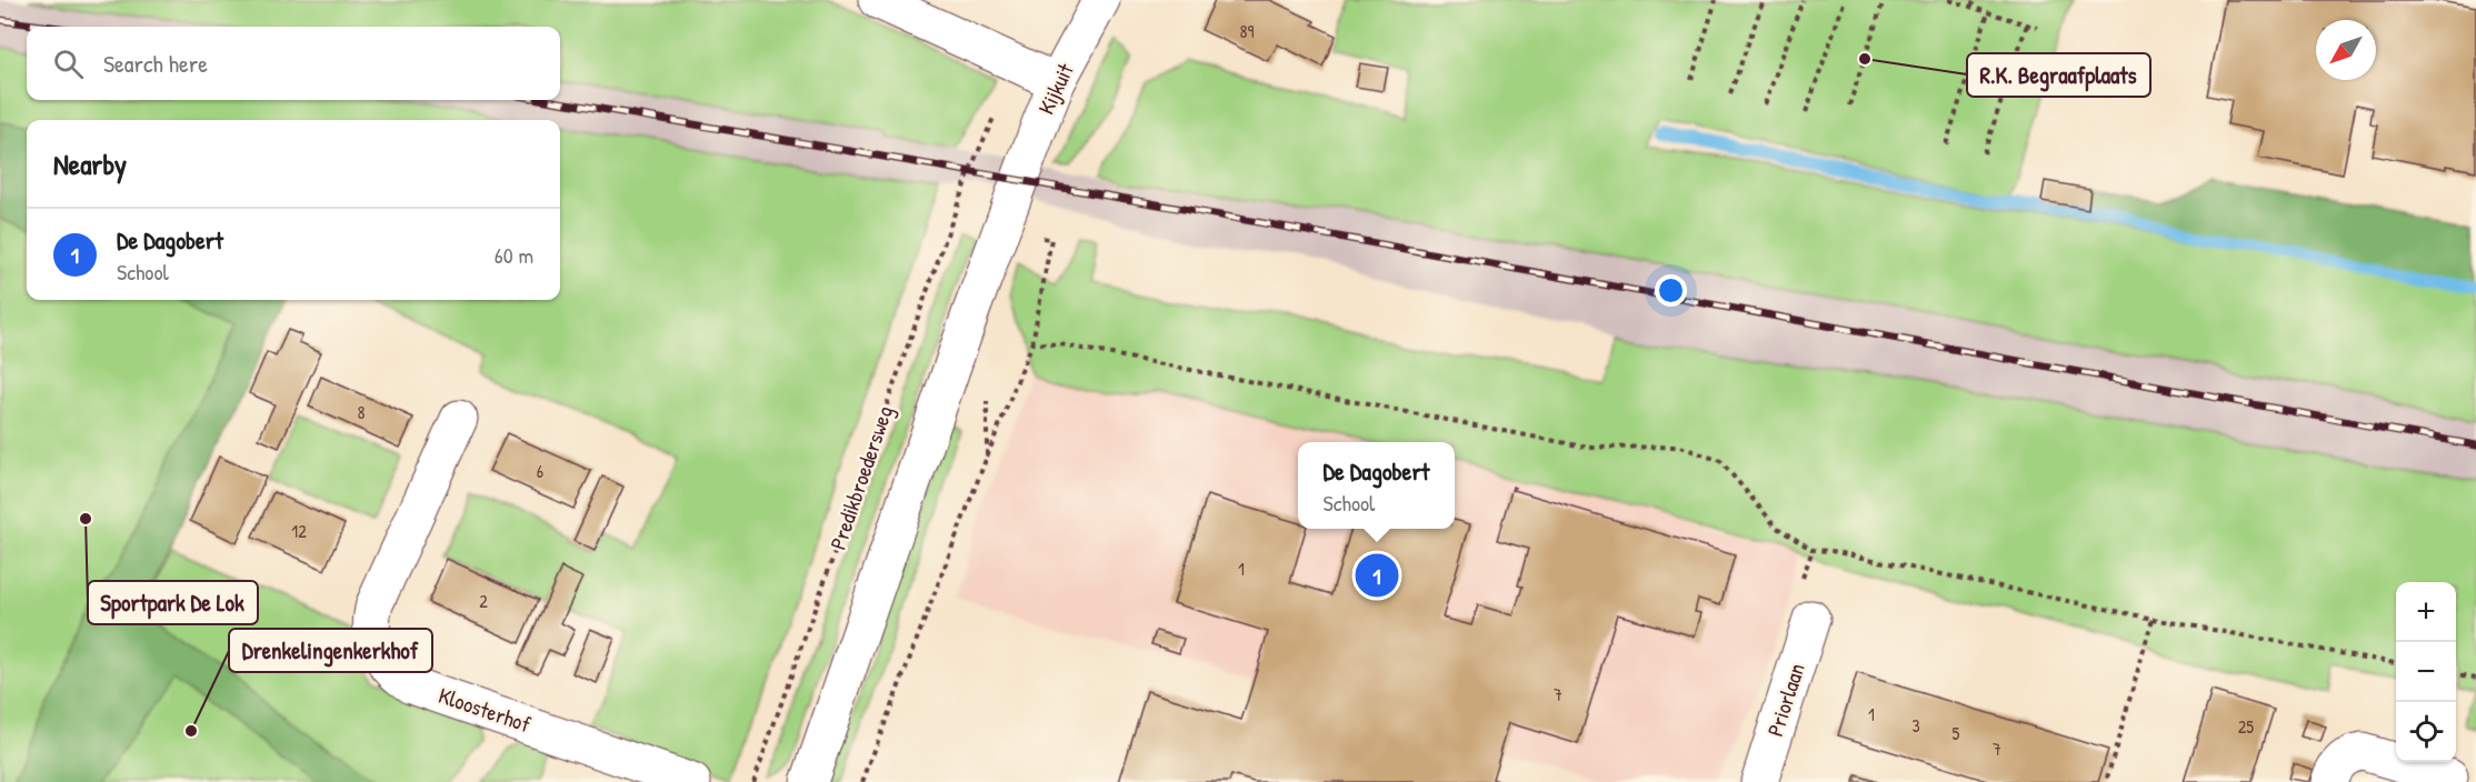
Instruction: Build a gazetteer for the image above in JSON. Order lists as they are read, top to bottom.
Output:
{
  "streets": {
    "street": ["Kijkuit", "Priorlaan", "Kloosterhof"],
    "path": ["Predikbroedersweg"]
  },
  "places": ["R.K. Begraafplaats", "Sportpark De Lok", "Drenkelingenkerkhof"],
  "house_numbers": [
    "89",
    "8",
    "6",
    "12",
    "1",
    "2",
    "7",
    "1",
    "3",
    "25",
    "5",
    "7"
  ],
  "north": "bottom left",
  "page": {
    "search": "Search here",
    "heading": "Nearby",
    "list": [
      {
        "mark": "1",
        "name": "De Dagobert",
        "note": "School",
        "value": "60 m"
      }
    ],
    "popup": ["De Dagobert", "School"],
    "pins": "1",
    "map_buttons": ["+", "−"]
  }
}
